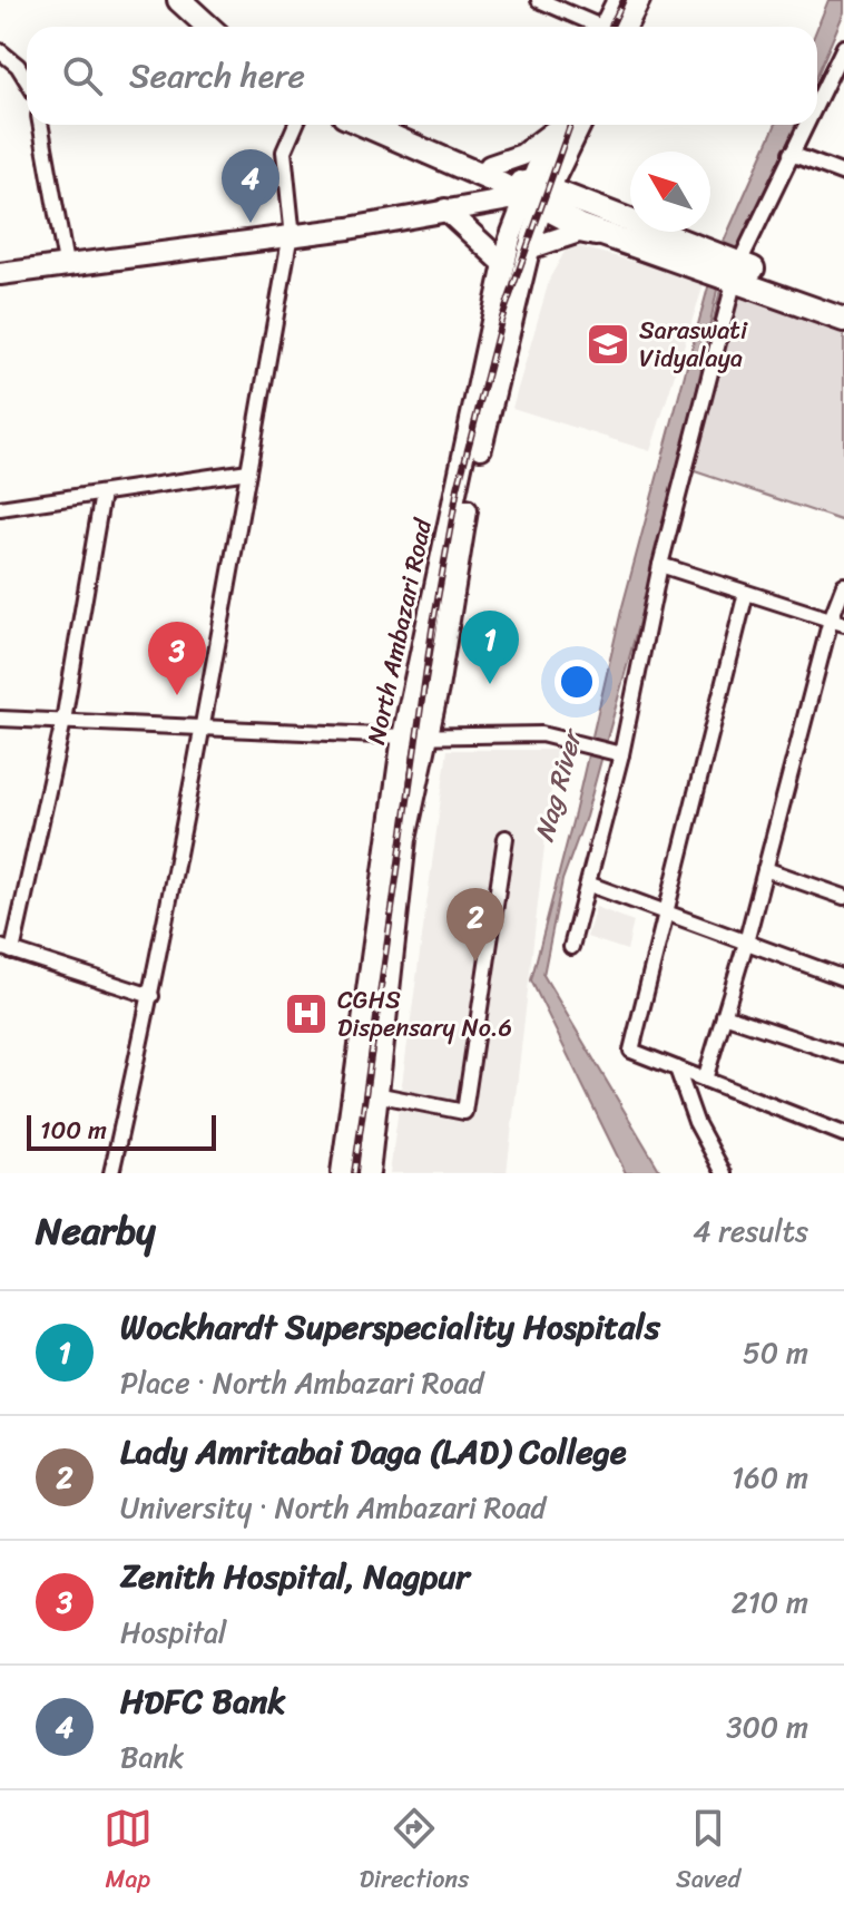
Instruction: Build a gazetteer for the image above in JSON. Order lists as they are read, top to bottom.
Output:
{
  "streets": {
    "main road": ["North Ambazari Road"]
  },
  "water": ["Nag River"],
  "places": {
    "school or university": ["Saraswati Vidyalaya"],
    "hospital": ["CGHS Dispensary No.6"]
  },
  "scale_bar": "100 m",
  "north": "top left",
  "page": {
    "search": "Search here",
    "pins": [
      "4",
      "1",
      "3",
      "2"
    ],
    "scale": "100 m",
    "heading": ["Nearby", "4 results"],
    "list": [
      {
        "mark": "1",
        "name": "Wockhardt Superspeciality Hospitals",
        "note": "Place · North Ambazari Road",
        "value": "50 m"
      },
      {
        "mark": "2",
        "name": "Lady Amritabai Daga (LAD) College",
        "note": "University · North Ambazari Road",
        "value": "160 m"
      },
      {
        "mark": "3",
        "name": "Zenith Hospital, Nagpur",
        "note": "Hospital",
        "value": "210 m"
      },
      {
        "mark": "4",
        "name": "HDFC Bank",
        "note": "Bank",
        "value": "300 m"
      }
    ],
    "nav": ["Map", "Directions", "Saved"]
  }
}
